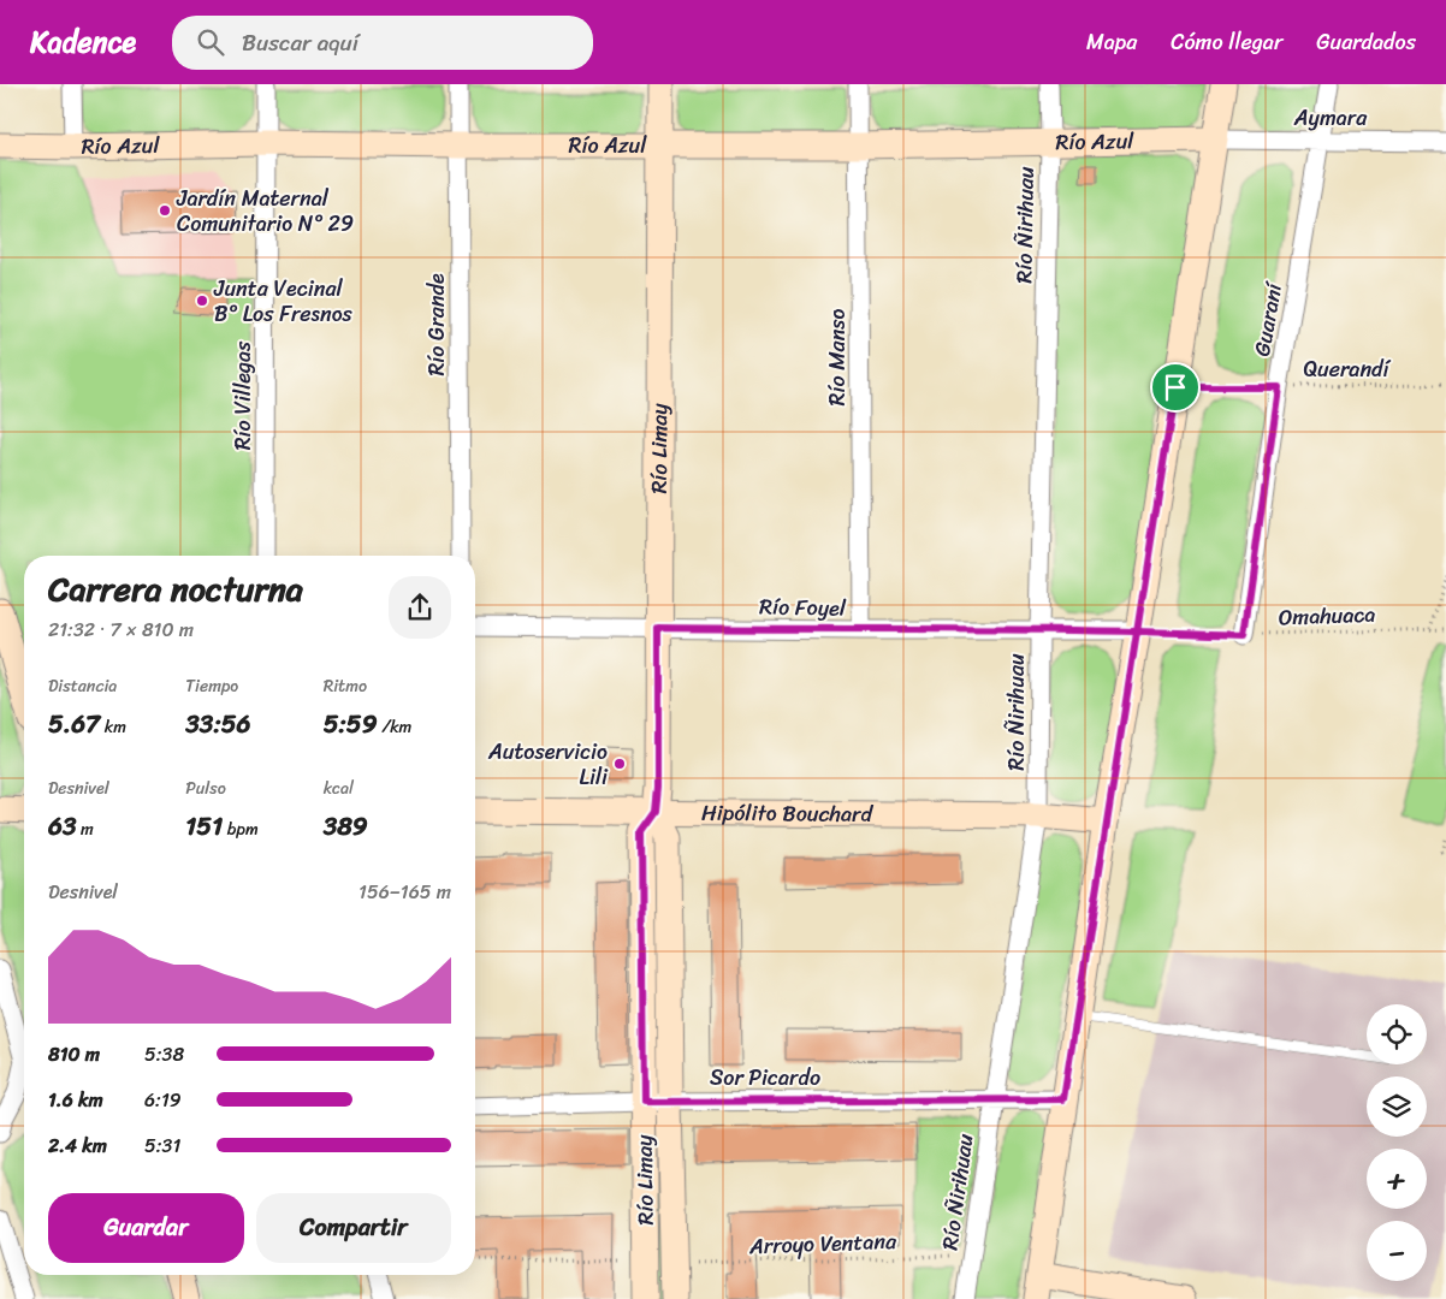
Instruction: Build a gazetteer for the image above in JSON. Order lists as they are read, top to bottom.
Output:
{
  "streets": {
    "street": [
      "Aymara",
      "Río Azul",
      "Río Ñirihuau",
      "Guaraní",
      "Río Grande",
      "Río Manso",
      "Río Villegas",
      "Río Limay",
      "Río Foyel",
      "Hipólito Bouchard",
      "Sor Picardo"
    ],
    "path": ["Querandí", "Omahuaca", "Arroyo Ventana"]
  },
  "crossings": [
    ["Aymara", "Río Azul"],
    ["Aymara", "Guaraní"],
    ["Río Azul", "Río Ñirihuau"],
    ["Río Azul", "Río Grande"],
    ["Río Azul", "Río Manso"],
    ["Río Azul", "Río Villegas"],
    ["Río Azul", "Río Limay"],
    ["Río Ñirihuau", "Río Foyel"],
    ["Río Ñirihuau", "Hipólito Bouchard"],
    ["Río Ñirihuau", "Sor Picardo"],
    ["Río Ñirihuau", "Arroyo Ventana"],
    ["Guaraní", "Querandí"],
    ["Guaraní", "Omahuaca"],
    ["Río Manso", "Río Foyel"],
    ["Río Limay", "Río Foyel"],
    ["Río Limay", "Hipólito Bouchard"],
    ["Río Limay", "Sor Picardo"],
    ["Río Limay", "Arroyo Ventana"],
    ["Río Foyel", "Omahuaca"]
  ],
  "places": ["Jardín Maternal Comunitario N° 29", "Junta Vecinal B° Los Fresnos", "Autoservicio Lili"],
  "page": {
    "header": "Kadence",
    "search": "Buscar aquí",
    "nav": ["Mapa", "Cómo llegar", "Guardados"],
    "heading": ["Carrera nocturna", "21:32 · 7 × 810 m"],
    "stats": [
      ["Distancia", "5.67 km"],
      ["Tiempo", "33:56"],
      ["Ritmo", "5:59 /km"],
      ["Desnivel", "63 m"],
      ["Pulso", "151 bpm"],
      ["kcal", "389"]
    ],
    "chart": ["Desnivel", "156–165 m"],
    "map_buttons": ["+", "−"],
    "list": [
      {
        "name": "810 m",
        "note": "5:38"
      },
      {
        "name": "1.6 km",
        "note": "6:19"
      },
      {
        "name": "2.4 km",
        "note": "5:31"
      }
    ],
    "buttons": ["Guardar", "Compartir"]
  }
}
